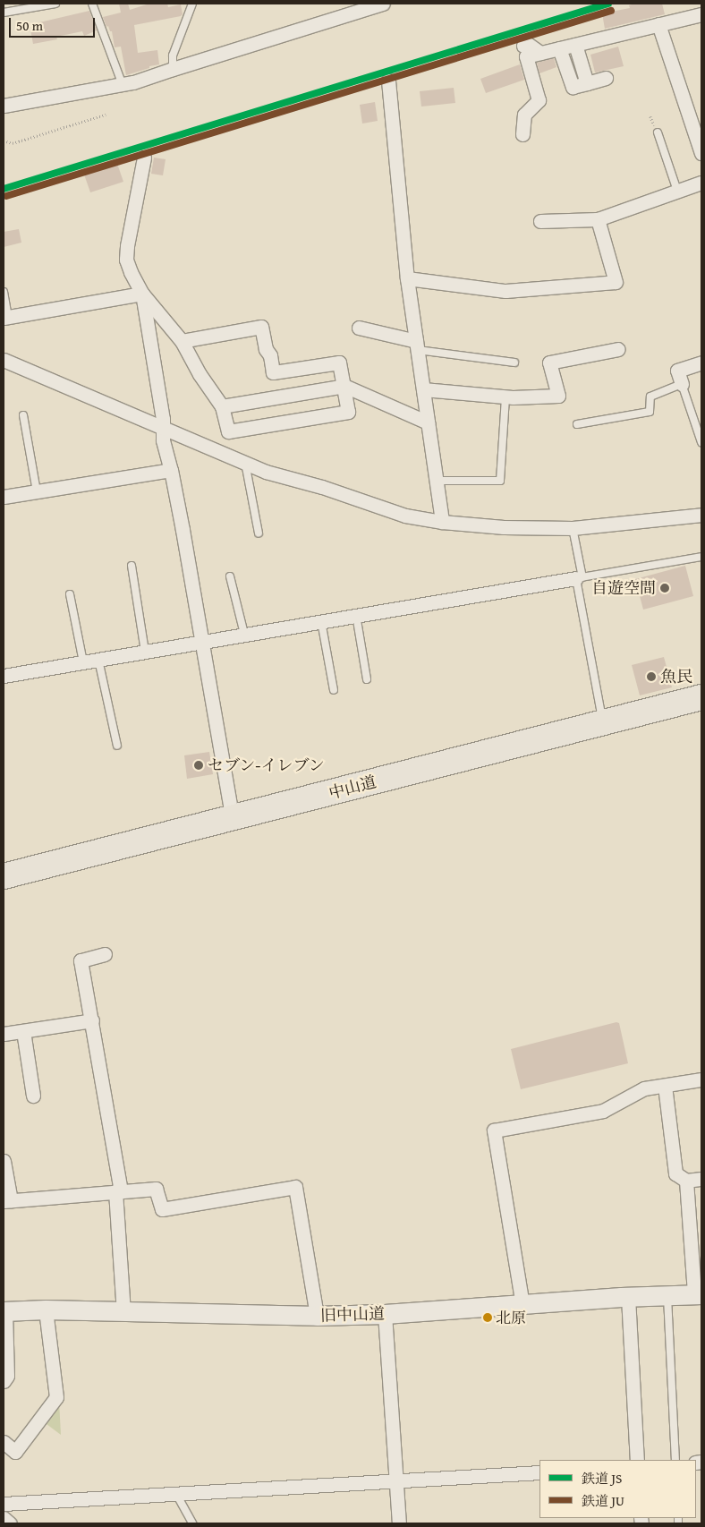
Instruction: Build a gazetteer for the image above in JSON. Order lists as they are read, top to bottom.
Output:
{
  "streets": {
    "highway": ["中山道"],
    "main road": ["旧中山道"]
  },
  "places": [
    "自遊空間",
    "魚民",
    "セブン-イレブン",
    "北原"
  ],
  "lines": ["rail line JS", "rail line JU"],
  "legend": ["鉄道 JS", "鉄道 JU"],
  "scale_bar": "50 m"
}
